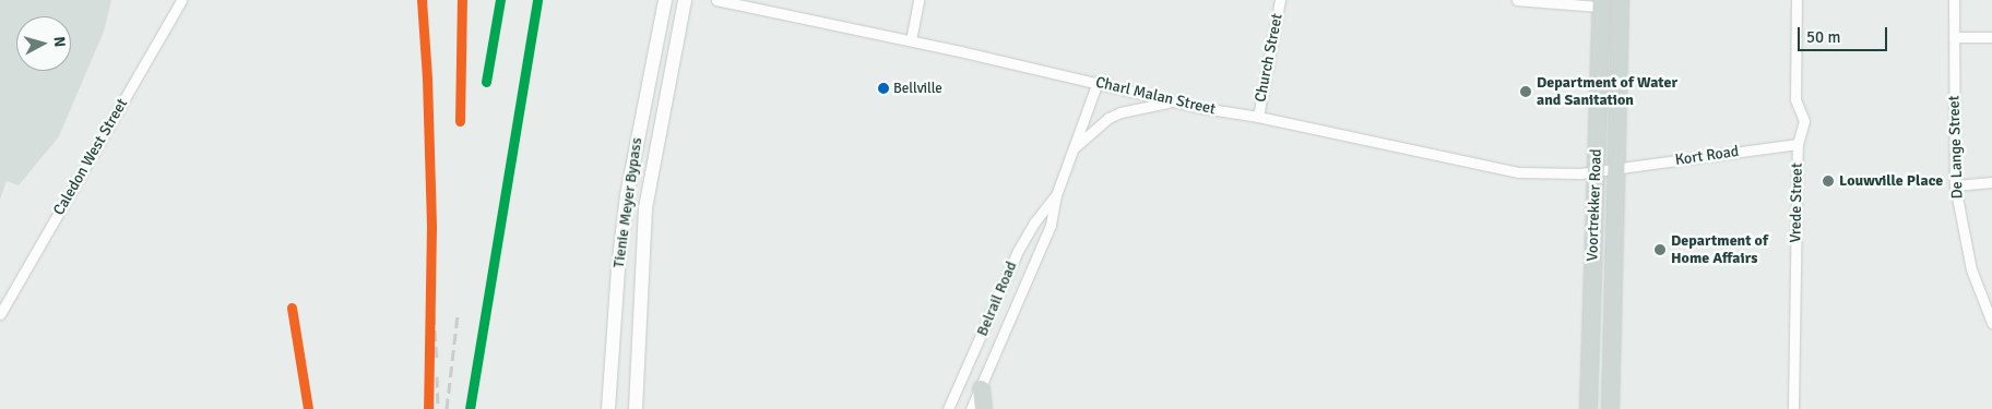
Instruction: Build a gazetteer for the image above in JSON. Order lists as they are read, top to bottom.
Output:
{
  "streets": {
    "main road": ["Tienie Meyer Bypass", "Voortrekker Road"],
    "street": [
      "Church Street",
      "Charl Malan Street",
      "De Lange Street",
      "Kort Road",
      "Caledon West Street",
      "Vrede Street",
      "Belrail Road"
    ]
  },
  "crossings": [
    ["Church Street", "Charl Malan Street"],
    ["Charl Malan Street", "Kort Road"],
    ["Charl Malan Street", "Voortrekker Road"],
    ["Charl Malan Street", "Belrail Road"],
    ["Kort Road", "Vrede Street"],
    ["Kort Road", "Voortrekker Road"]
  ],
  "places": [
    "Bellville",
    "Department of Water and Sanitation",
    "Louwville Place",
    "Department of Home Affairs"
  ],
  "scale_bar": "50 m",
  "north": "right"
}
